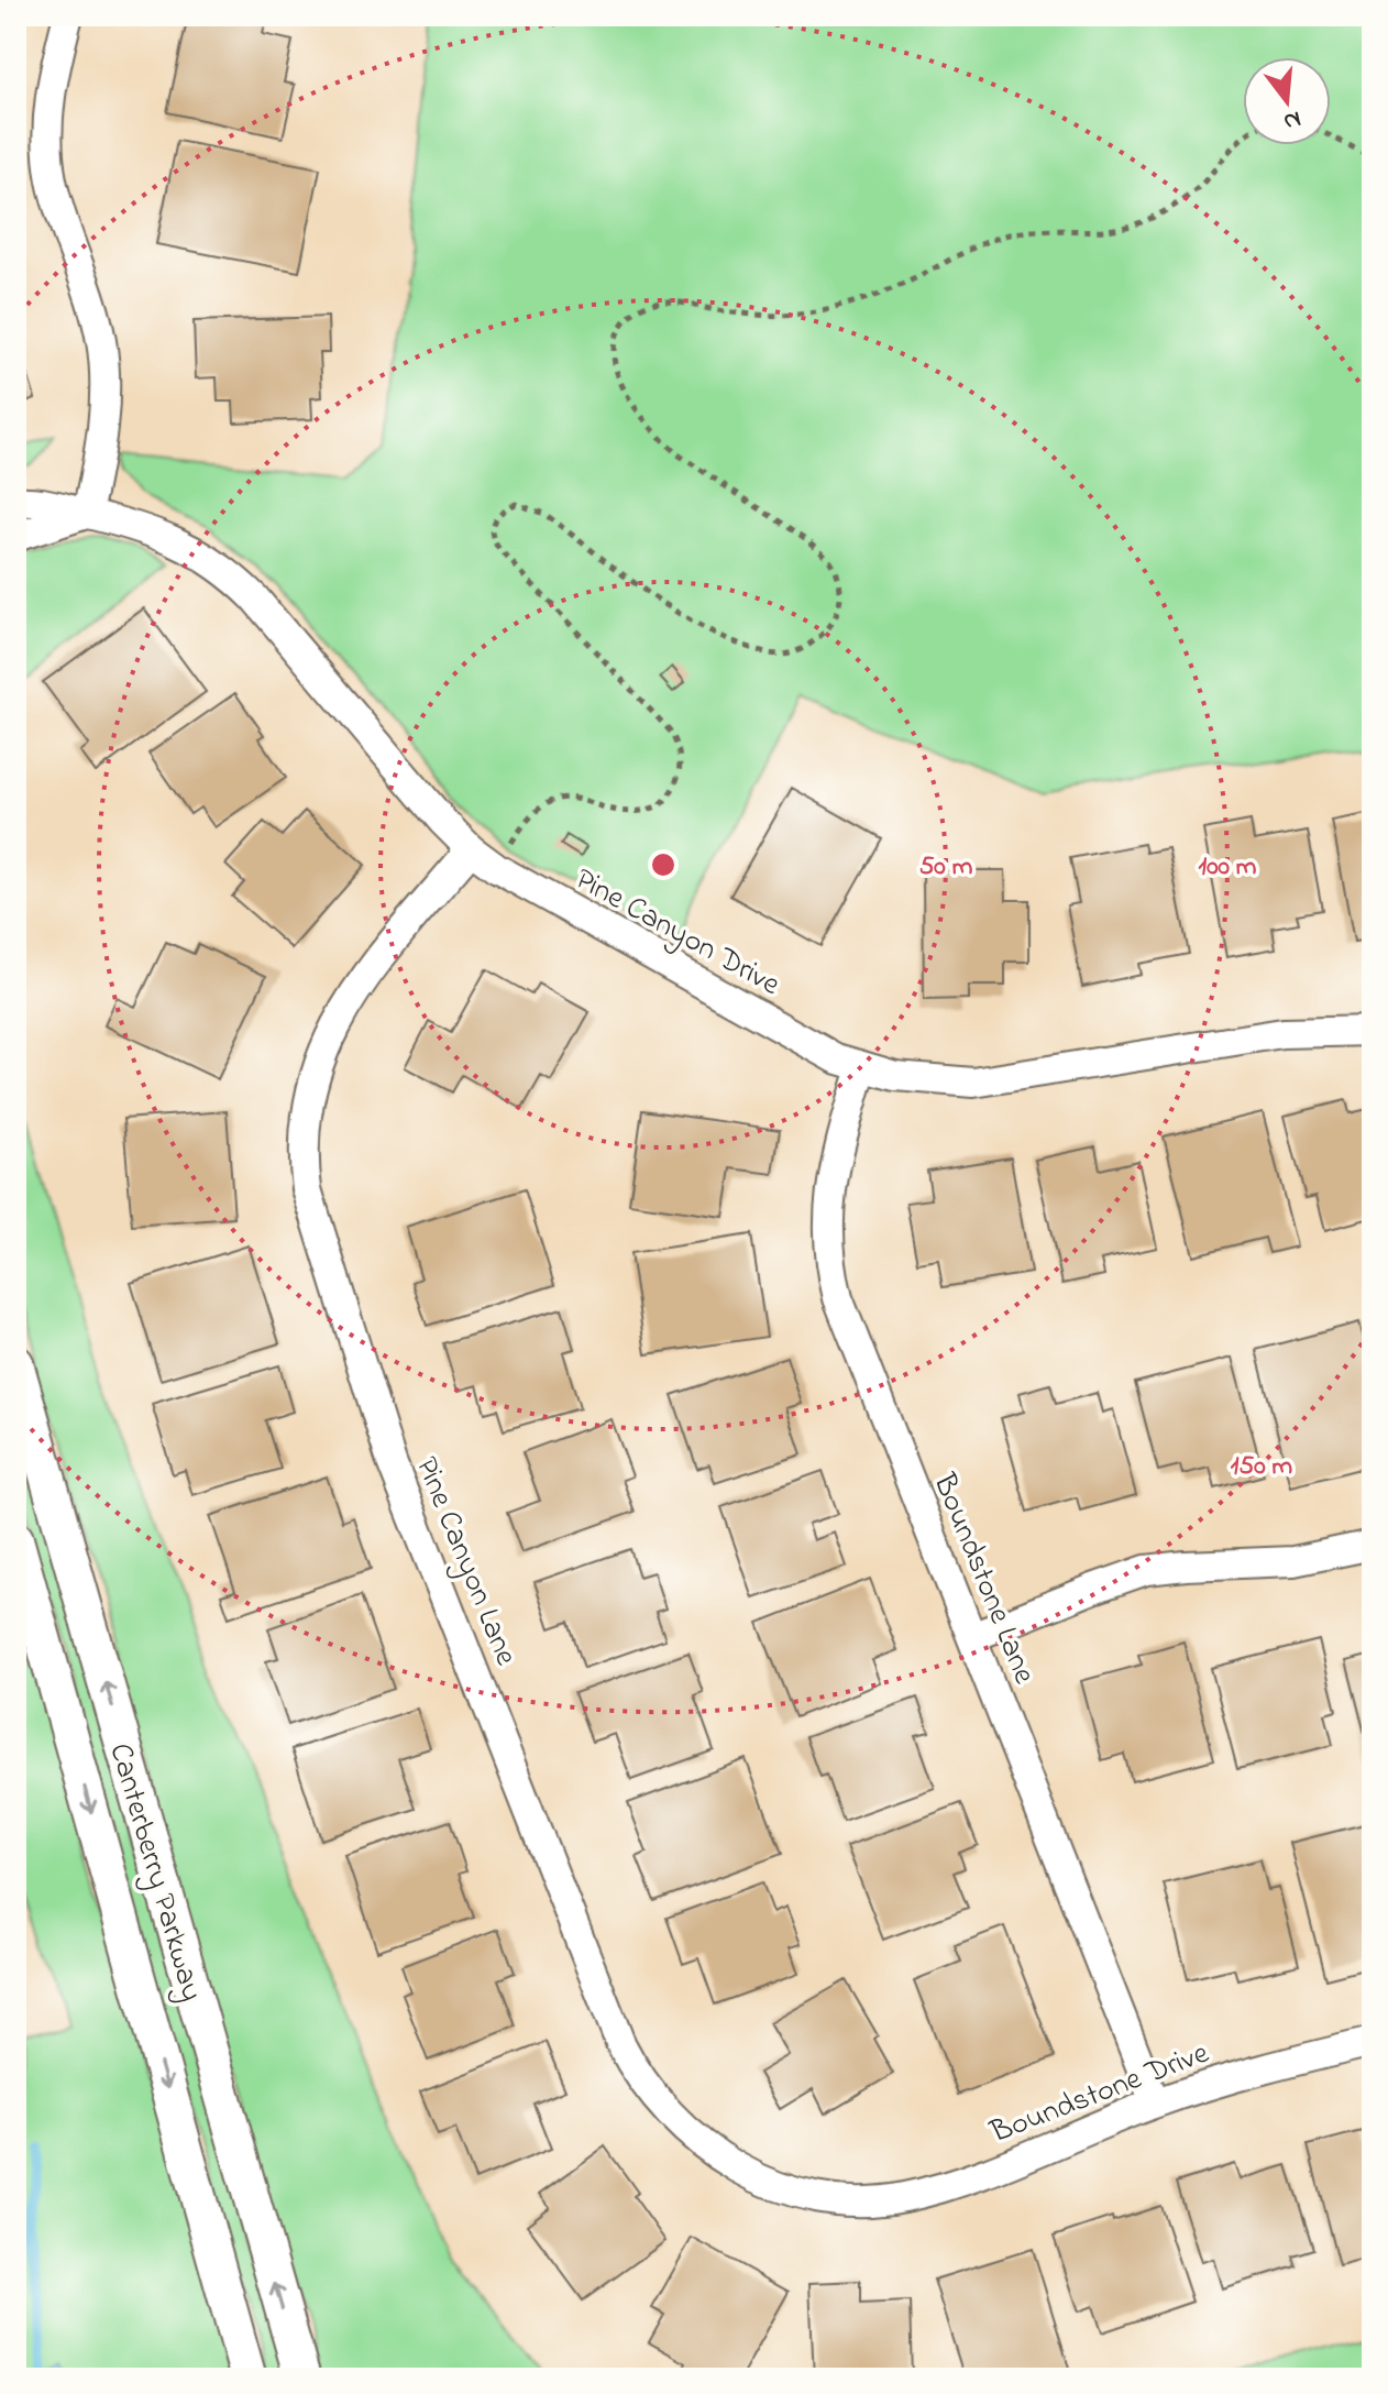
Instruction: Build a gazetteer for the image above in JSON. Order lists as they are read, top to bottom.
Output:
{
  "streets": {
    "street": [
      "Pine Canyon Drive",
      "Pine Canyon Lane",
      "Boundstone Lane",
      "Canterberry Parkway",
      "Boundstone Drive"
    ]
  },
  "crossings": [
    ["Pine Canyon Drive", "Pine Canyon Lane"],
    ["Pine Canyon Drive", "Boundstone Lane"],
    ["Pine Canyon Lane", "Boundstone Drive"],
    ["Boundstone Lane", "Boundstone Drive"]
  ],
  "north": "bottom",
  "rings": ["50 m", "100 m", "150 m"]
}
